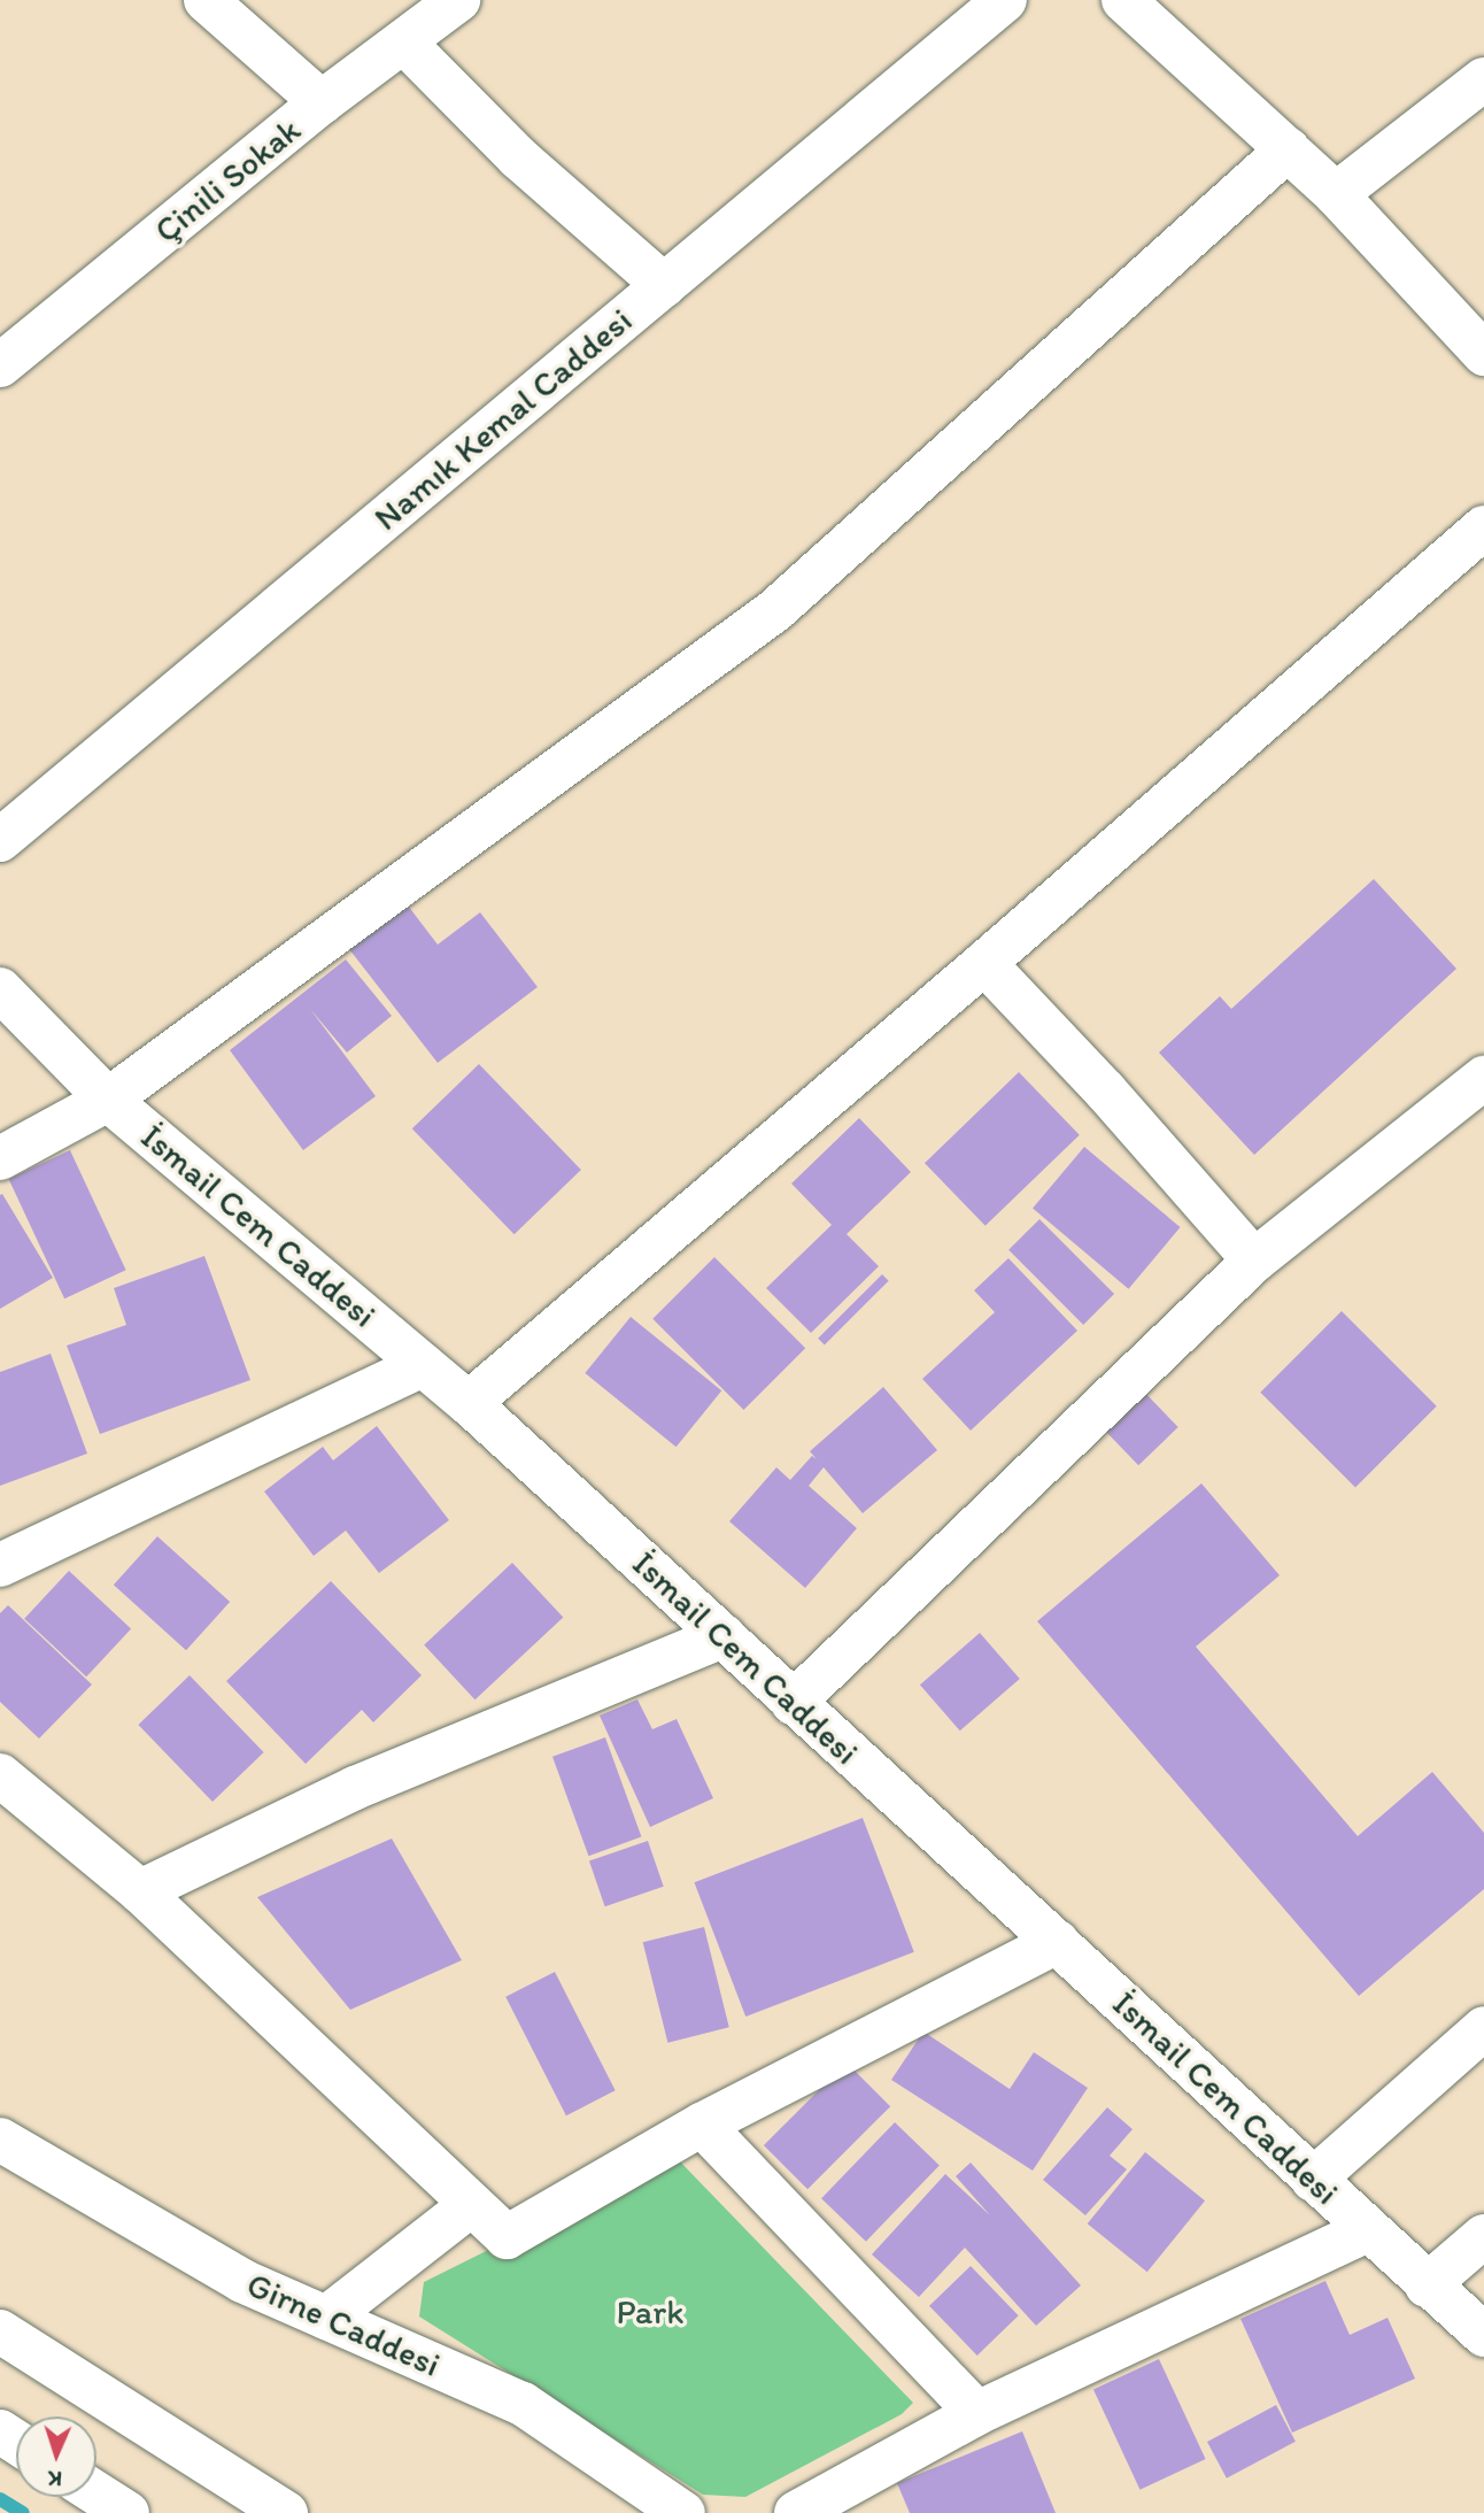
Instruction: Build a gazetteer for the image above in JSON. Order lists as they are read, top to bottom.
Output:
{
  "streets": {
    "main road": [
      "Çinili Sokak",
      "Namık Kemal Caddesi",
      "İsmail Cem Caddesi",
      "Girne Caddesi"
    ]
  },
  "parks": ["Park"],
  "north": "bottom"
}
